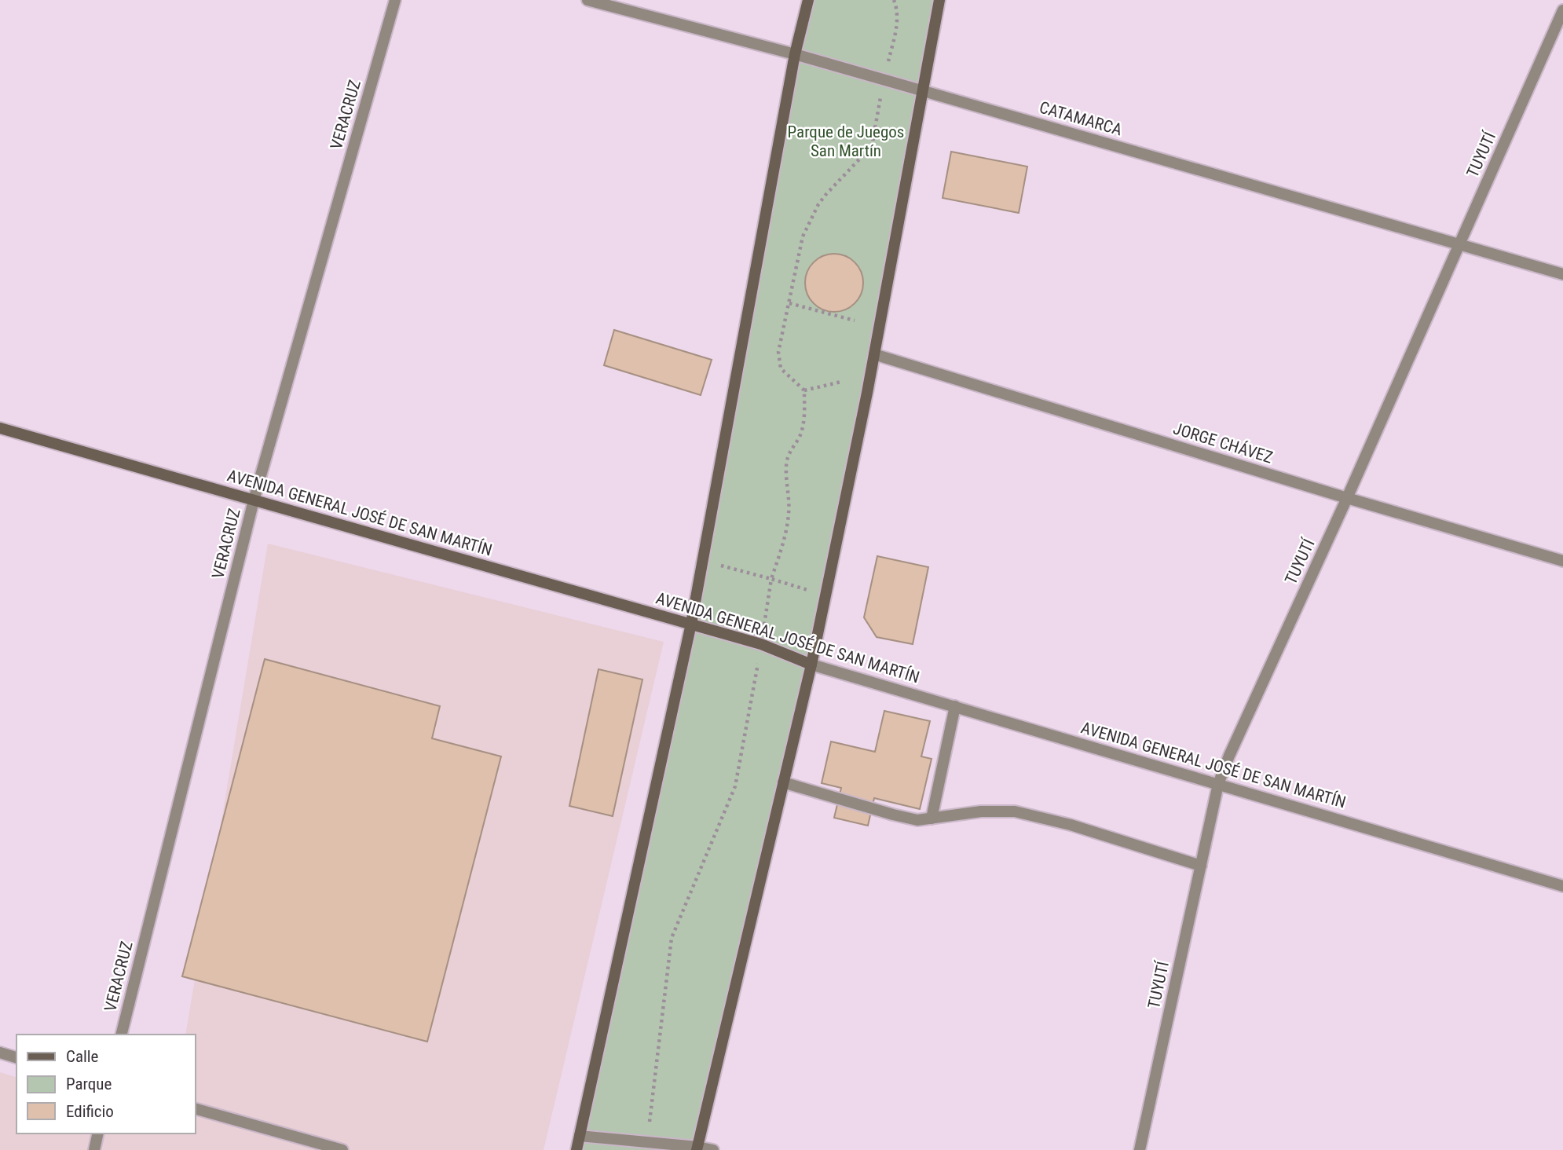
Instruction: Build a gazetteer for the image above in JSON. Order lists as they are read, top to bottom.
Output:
{
  "streets": {
    "main road": ["AVENIDA GENERAL JOSÉ DE SAN MARTÍN"],
    "street": [
      "VERACRUZ",
      "CATAMARCA",
      "TUYUTÍ",
      "JORGE CHÁVEZ"
    ]
  },
  "crossings": [
    ["VERACRUZ", "AVENIDA GENERAL JOSÉ DE SAN MARTÍN"],
    ["CATAMARCA", "TUYUTÍ"],
    ["TUYUTÍ", "JORGE CHÁVEZ"],
    ["TUYUTÍ", "AVENIDA GENERAL JOSÉ DE SAN MARTÍN"]
  ],
  "parks": ["Parque de Juegos San Martín"],
  "legend": ["Calle", "Parque", "Edificio"]
}
